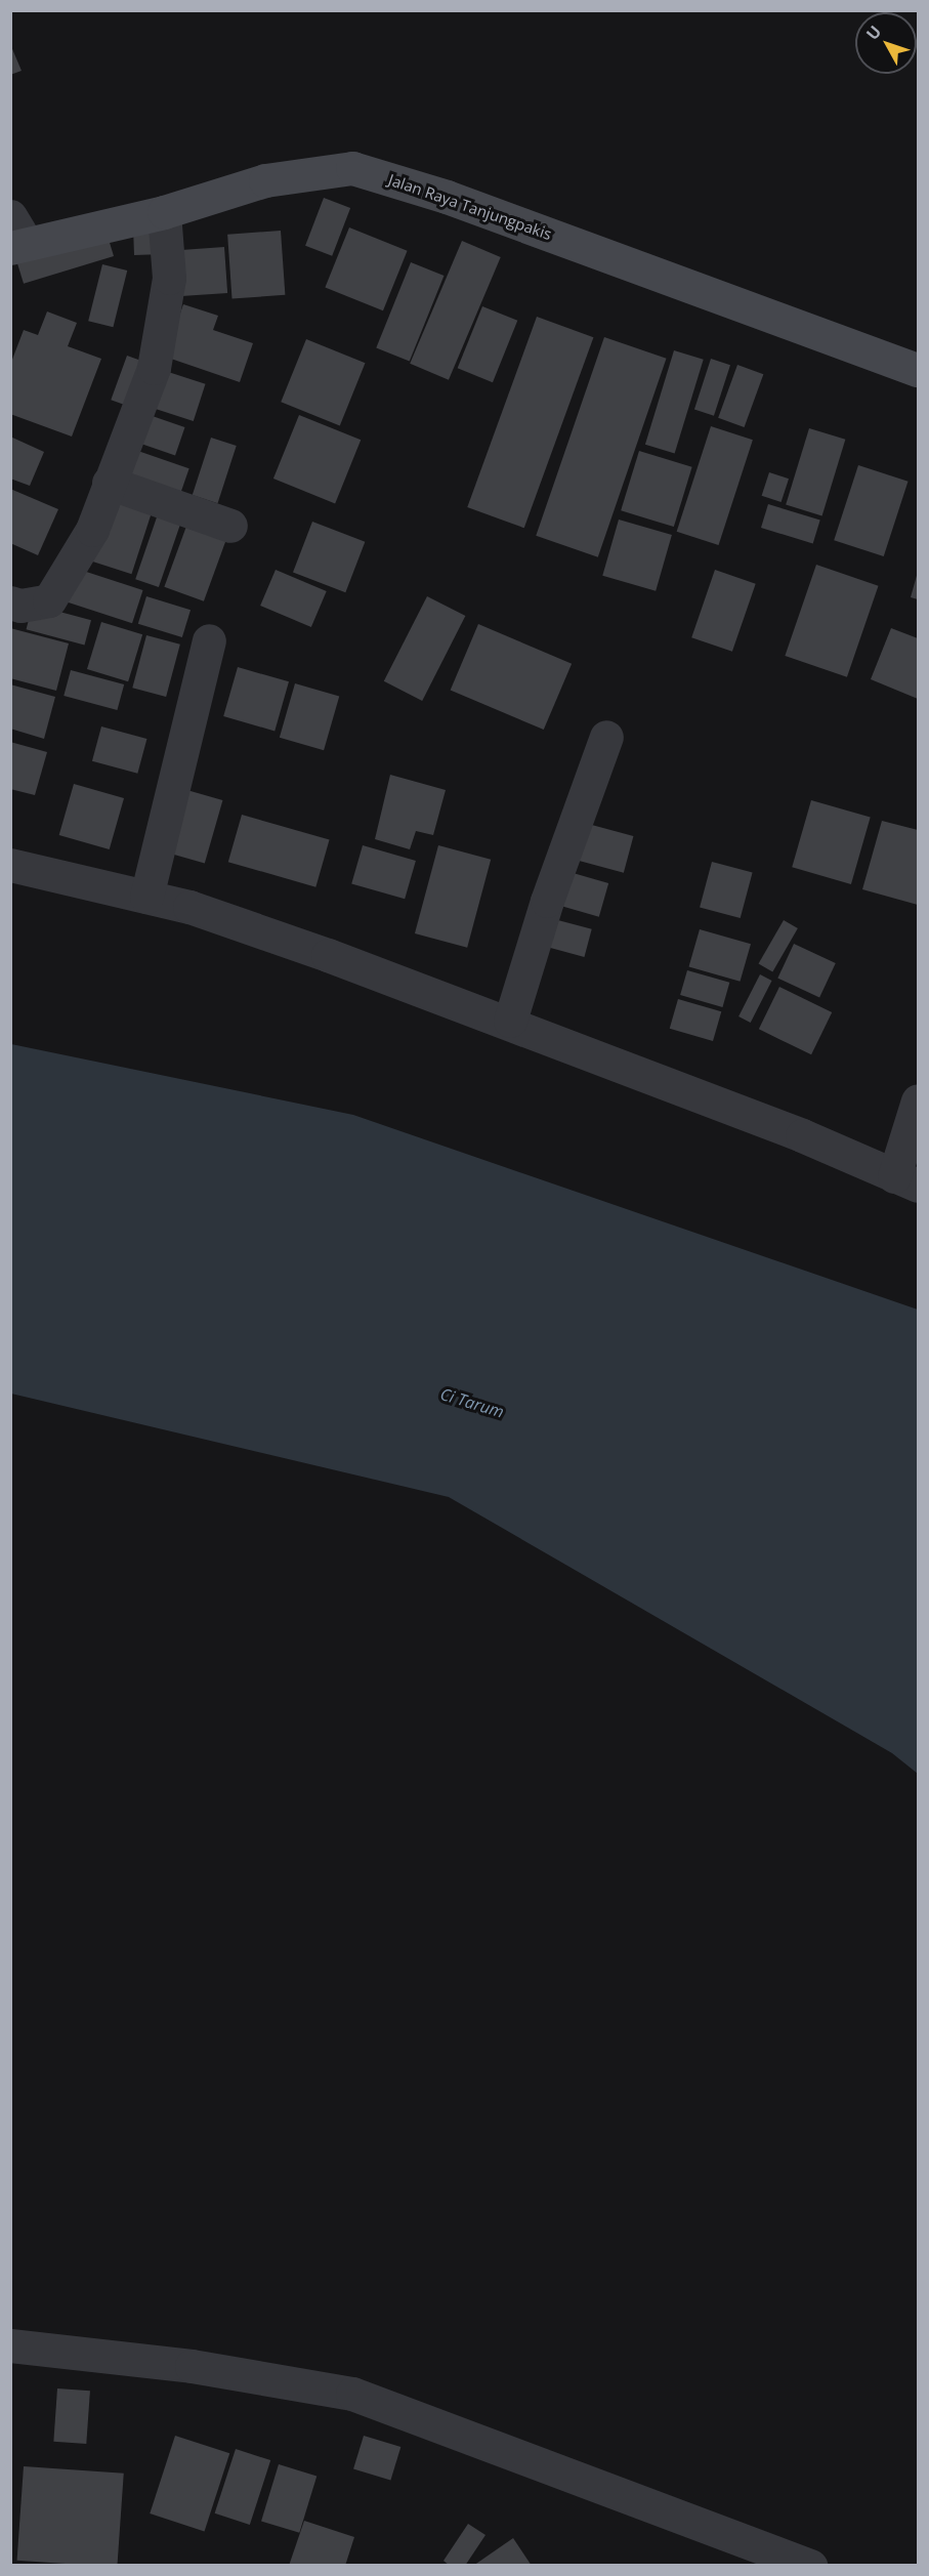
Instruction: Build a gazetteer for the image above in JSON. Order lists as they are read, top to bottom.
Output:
{
  "streets": {
    "street": ["Jalan Raya Tanjungpakis"]
  },
  "water": ["Ci Tarum"],
  "north": "top left"
}
